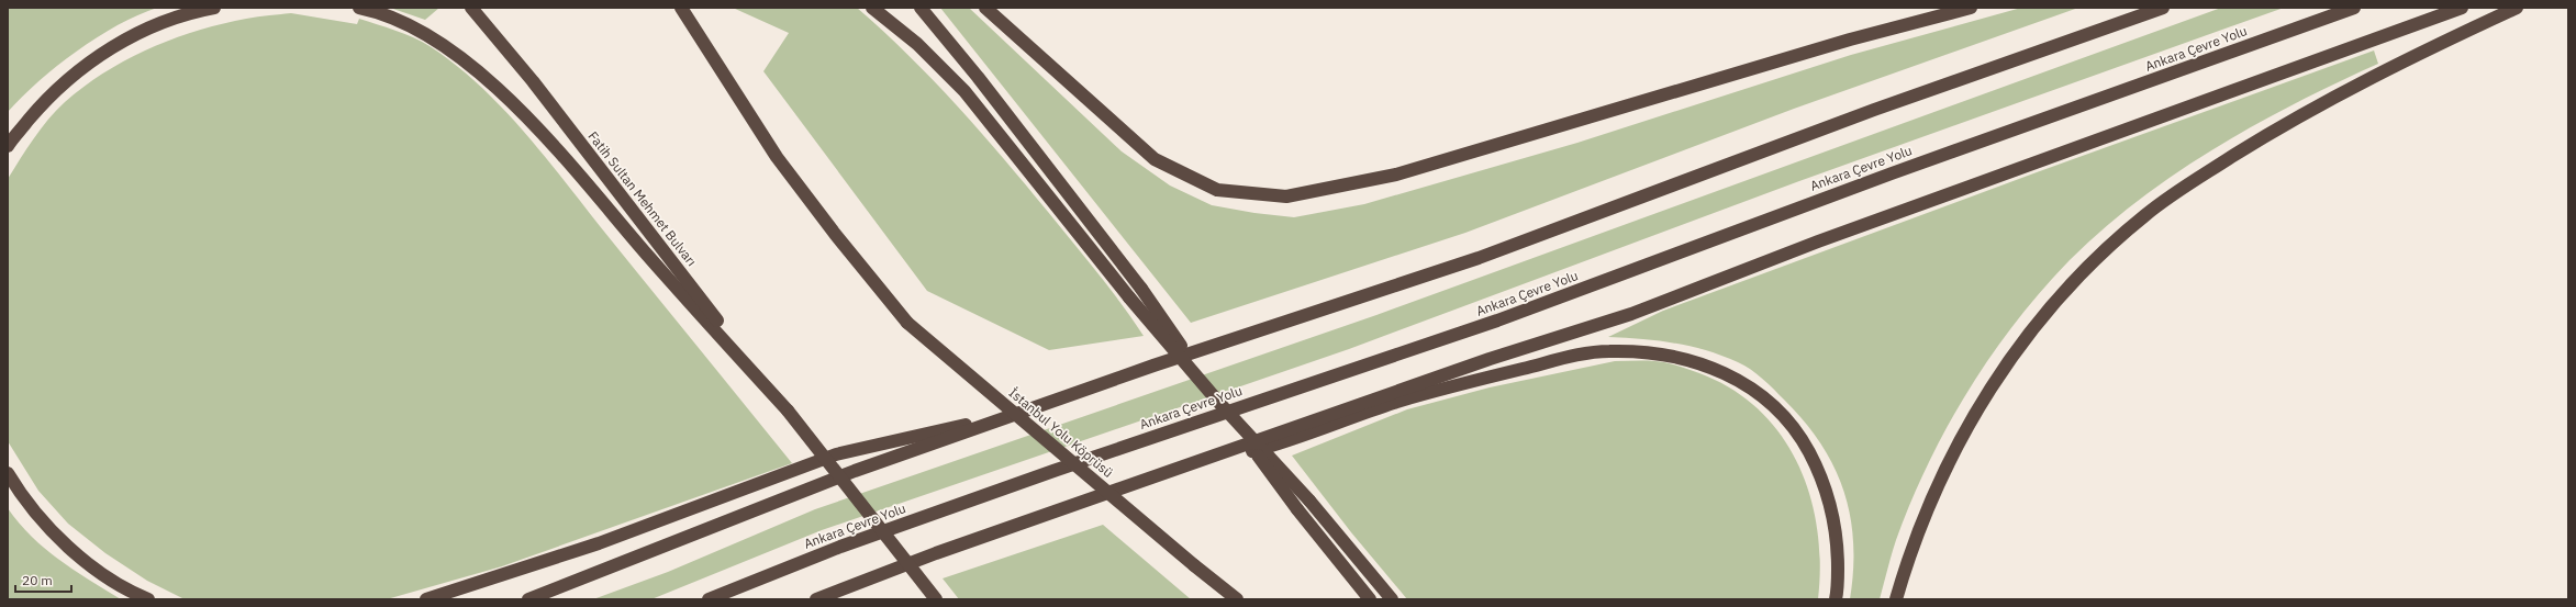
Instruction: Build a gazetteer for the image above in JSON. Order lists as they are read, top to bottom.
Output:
{
  "streets": {
    "highway": ["Ankara Çevre Yolu", "Fatih Sultan Mehmet Bulvarı", "İstanbul Yolu Köprüsü"]
  },
  "scale_bar": "20 m"
}
